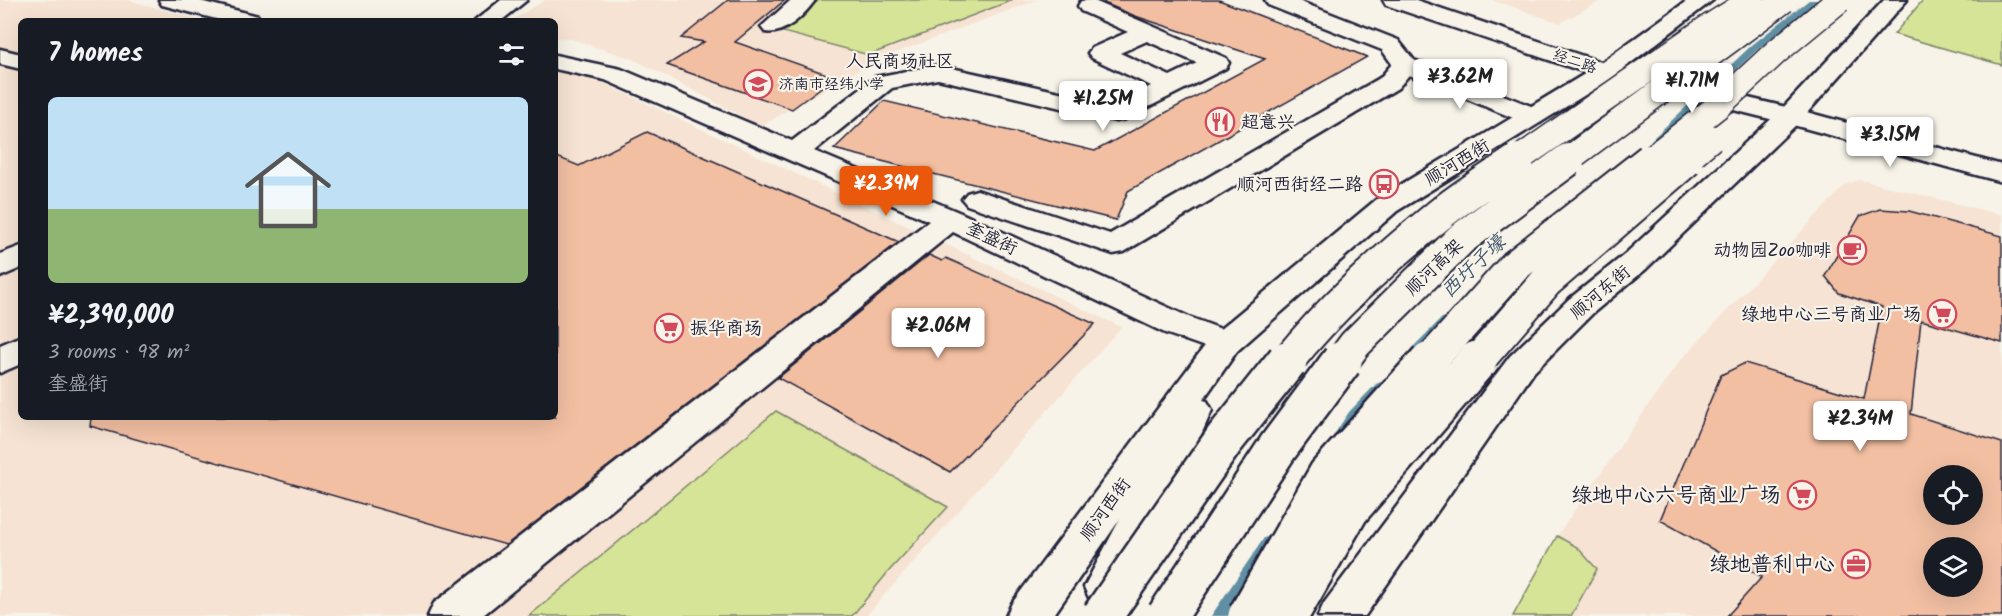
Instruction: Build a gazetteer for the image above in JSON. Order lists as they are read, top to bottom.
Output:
{
  "streets": {
    "main road": [
      "经二路",
      "顺河西街",
      "奎盛街",
      "顺河高架",
      "顺河东街"
    ]
  },
  "crossings": [
    ["经二路", "顺河西街"],
    ["顺河西街", "奎盛街"]
  ],
  "districts": ["人民商场社区"],
  "water": ["西圩子壕"],
  "places": {
    "school or university": ["济南市经纬小学"],
    "restaurant": ["超意兴"],
    "bus stop": ["顺河西街经二路"],
    "cafe": ["动物园Zoo咖啡"],
    "supermarket": ["绿地中心三号商业广场", "振华商场", "绿地中心六号商业广场"],
    "office": ["绿地普利中心"]
  },
  "page": {
    "heading": "7 homes",
    "price": [
      "¥3.62M",
      "¥1.71M",
      "¥1.25M",
      "¥3.15M",
      "¥2.39M",
      "¥2.06M",
      "¥2.34M"
    ],
    "list": [
      {
        "name": "¥2,390,000",
        "note": "3 rooms · 98 m² · 奎盛街"
      }
    ]
  }
}
